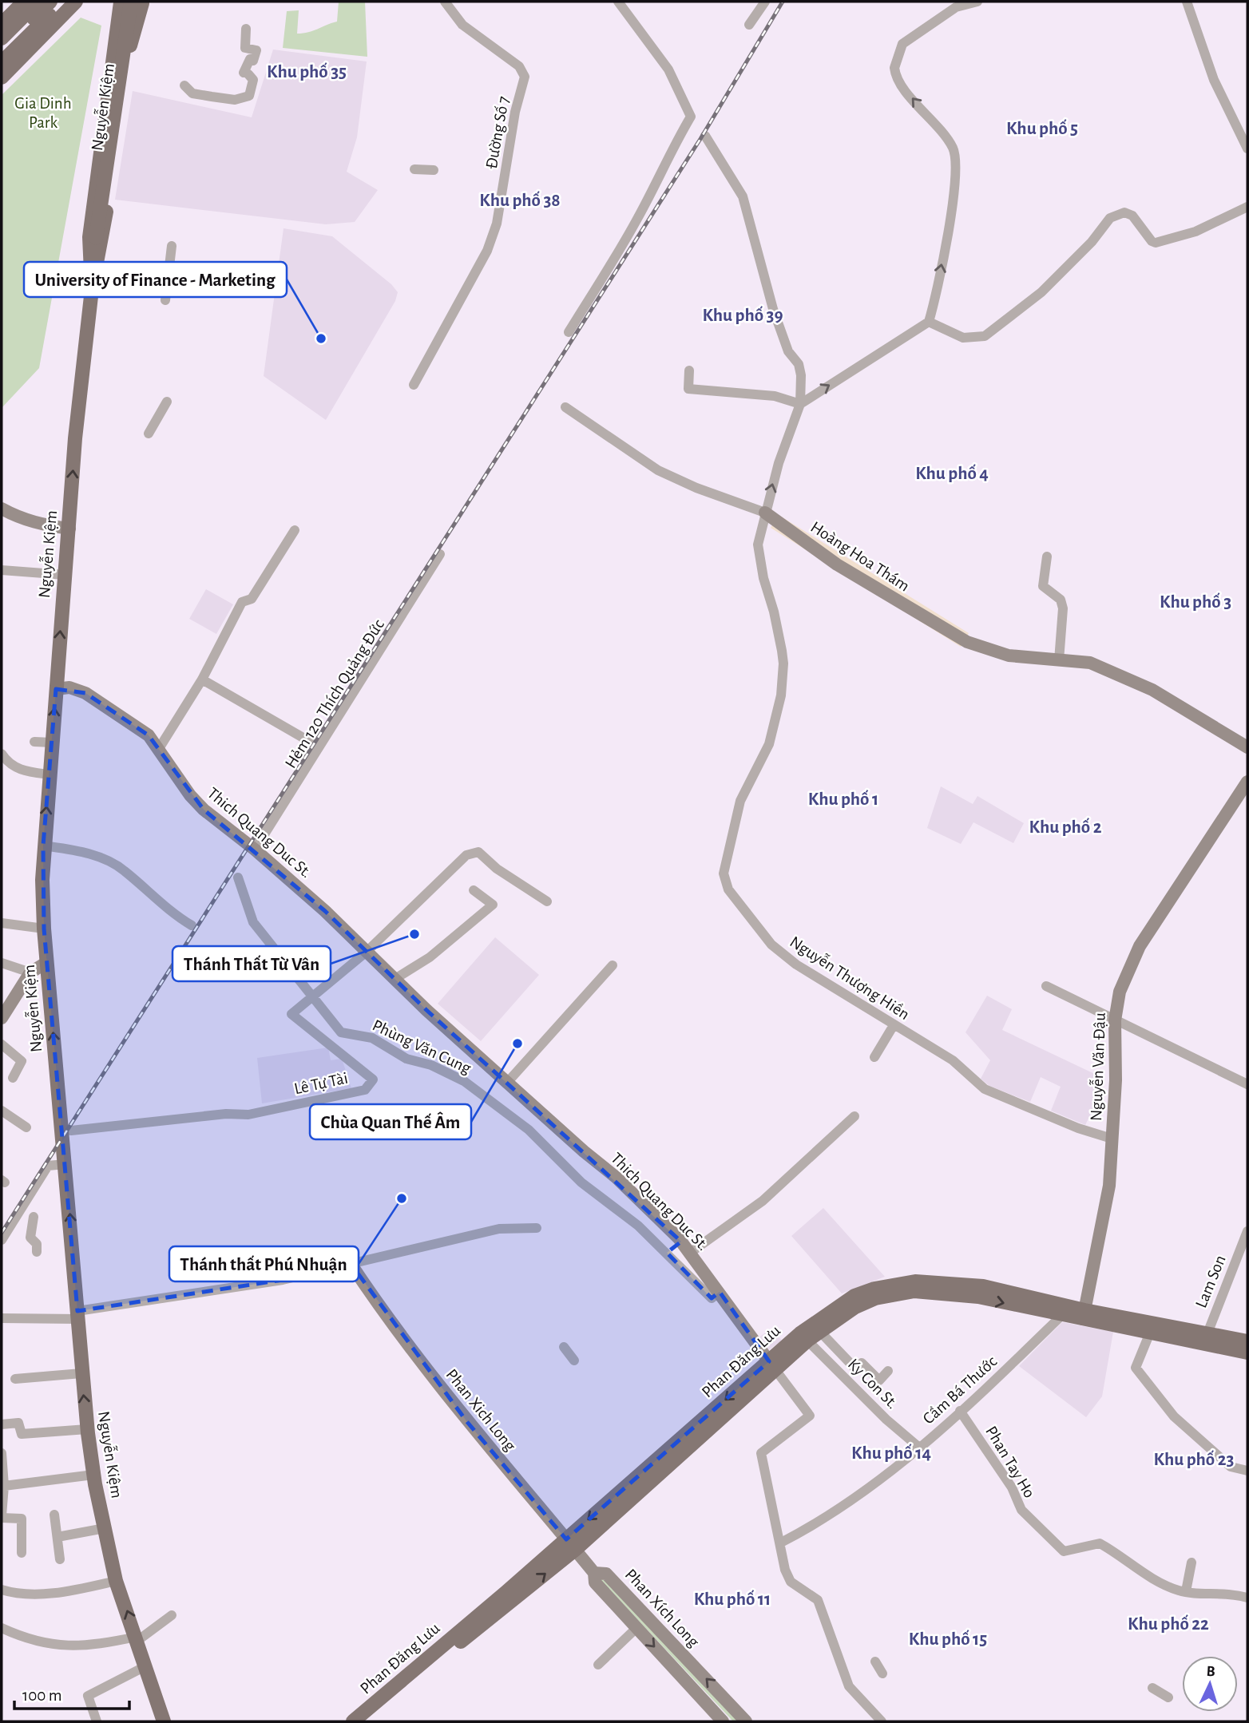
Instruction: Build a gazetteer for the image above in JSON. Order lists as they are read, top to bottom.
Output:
{
  "streets": {
    "main road": ["Nguyễn Kiệm", "Phan Đăng Lưu"],
    "street": [
      "Đường Số 7",
      "Hoàng Hoa Thám",
      "Hẻm 120 Thích Quảng Đức",
      "Thich Quang Duc St.",
      "Nguyễn Thượng Hiền",
      "Phùng Văn Cung",
      "Nguyễn Văn Đậu",
      "Lê Tự Tài",
      "Lam Son",
      "Ky Con St.",
      "Cầm Bá Thước",
      "Phan Xich Long",
      "Phan Tay Ho",
      "Phan Xích Long"
    ]
  },
  "crossings": [
    ["Nguyễn Kiệm", "Thich Quang Duc St."],
    ["Hoàng Hoa Thám", "Nguyễn Thượng Hiền"],
    ["Hẻm 120 Thích Quảng Đức", "Thich Quang Duc St."],
    ["Thich Quang Duc St.", "Phùng Văn Cung"],
    ["Thich Quang Duc St.", "Lê Tự Tài"],
    ["Thich Quang Duc St.", "Phan Đăng Lưu"],
    ["Nguyễn Thượng Hiền", "Nguyễn Văn Đậu"],
    ["Phùng Văn Cung", "Lê Tự Tài"],
    ["Nguyễn Văn Đậu", "Phan Đăng Lưu"],
    ["Lam Son", "Phan Đăng Lưu"],
    ["Phan Đăng Lưu", "Ky Con St."],
    ["Phan Đăng Lưu", "Cầm Bá Thước"],
    ["Phan Đăng Lưu", "Phan Xich Long"],
    ["Ky Con St.", "Cầm Bá Thước"],
    ["Cầm Bá Thước", "Phan Tay Ho"],
    ["Phan Xich Long", "Phan Xích Long"]
  ],
  "one_way": ["Nguyễn Kiệm"],
  "districts": [
    "Khu phố 35",
    "Khu phố 5",
    "Khu phố 38",
    "Khu phố 39",
    "Khu phố 4",
    "Khu phố 3",
    "Khu phố 1",
    "Khu phố 2",
    "Khu phố 14",
    "Khu phố 23",
    "Khu phố 11",
    "Khu phố 22",
    "Khu phố 15"
  ],
  "parks": ["Gia Dinh Park"],
  "places": [
    "University of Finance - Marketing",
    "Thánh Thất Từ Vân",
    "Chùa Quan Thế Âm",
    "Thánh thất Phú Nhuận"
  ],
  "scale_bar": "100 m",
  "north": "top"
}
